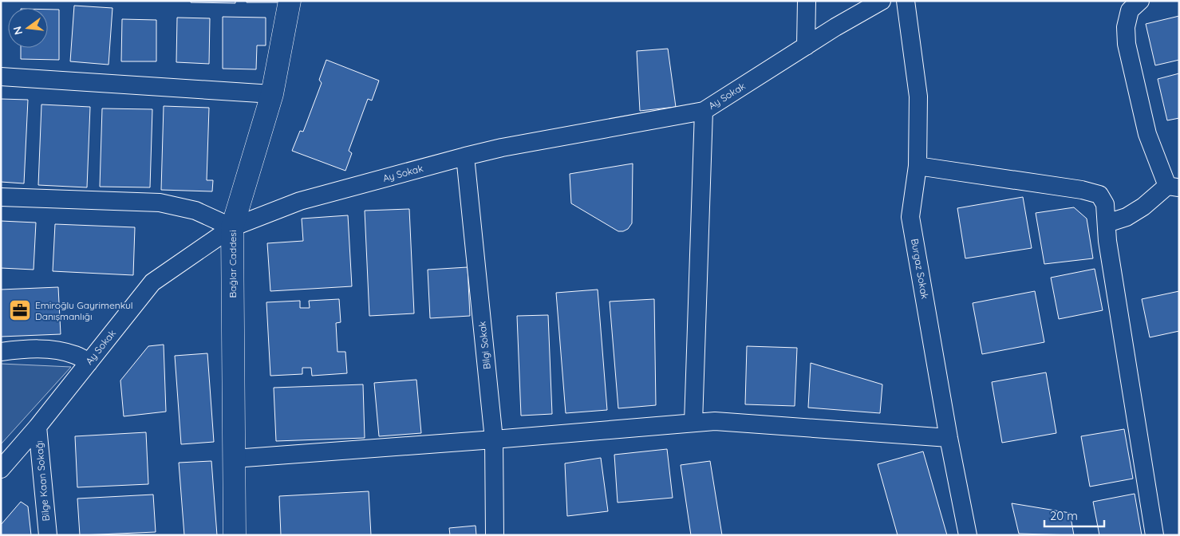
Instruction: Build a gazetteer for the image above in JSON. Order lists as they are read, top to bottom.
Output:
{
  "streets": {
    "street": [
      "Ay Sokak",
      "Bağlar Caddesi",
      "Burgaz Sokak",
      "Bilgi Sokak",
      "Bilge Kaan Sokağı"
    ]
  },
  "crossings": [
    ["Ay Sokak", "Bağlar Caddesi"],
    ["Ay Sokak", "Bilgi Sokak"],
    ["Ay Sokak", "Bilge Kaan Sokağı"]
  ],
  "places": {
    "office": ["Emiroğlu Gayrimenkul Danışmanlığı"]
  },
  "scale_bar": "20 m",
  "north": "left"
}
